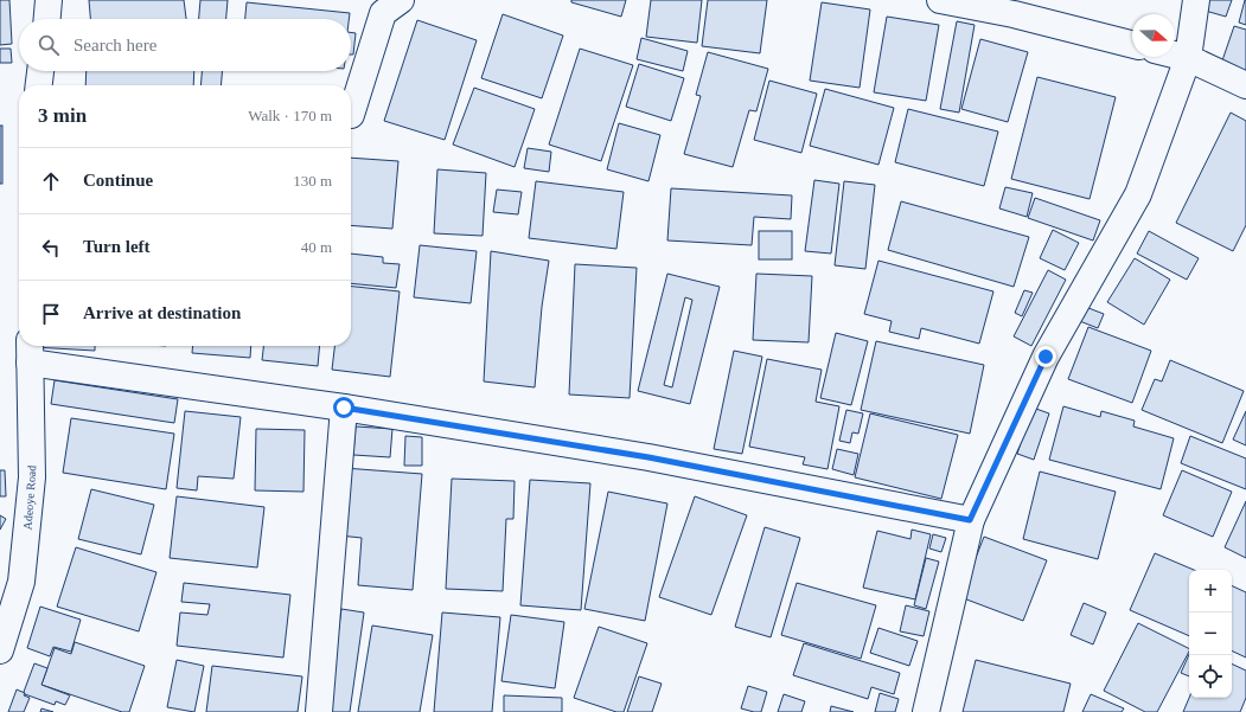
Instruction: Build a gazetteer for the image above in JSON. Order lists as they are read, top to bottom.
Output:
{
  "streets": {
    "street": ["Adeoye Road"]
  },
  "north": "right",
  "page": {
    "search": "Search here",
    "heading": ["3 min", "Walk · 170 m"],
    "list": [
      ["Continue", "130 m"],
      ["Turn left", "40 m"],
      "Arrive at destination"
    ],
    "map_buttons": ["+", "−"]
  }
}
